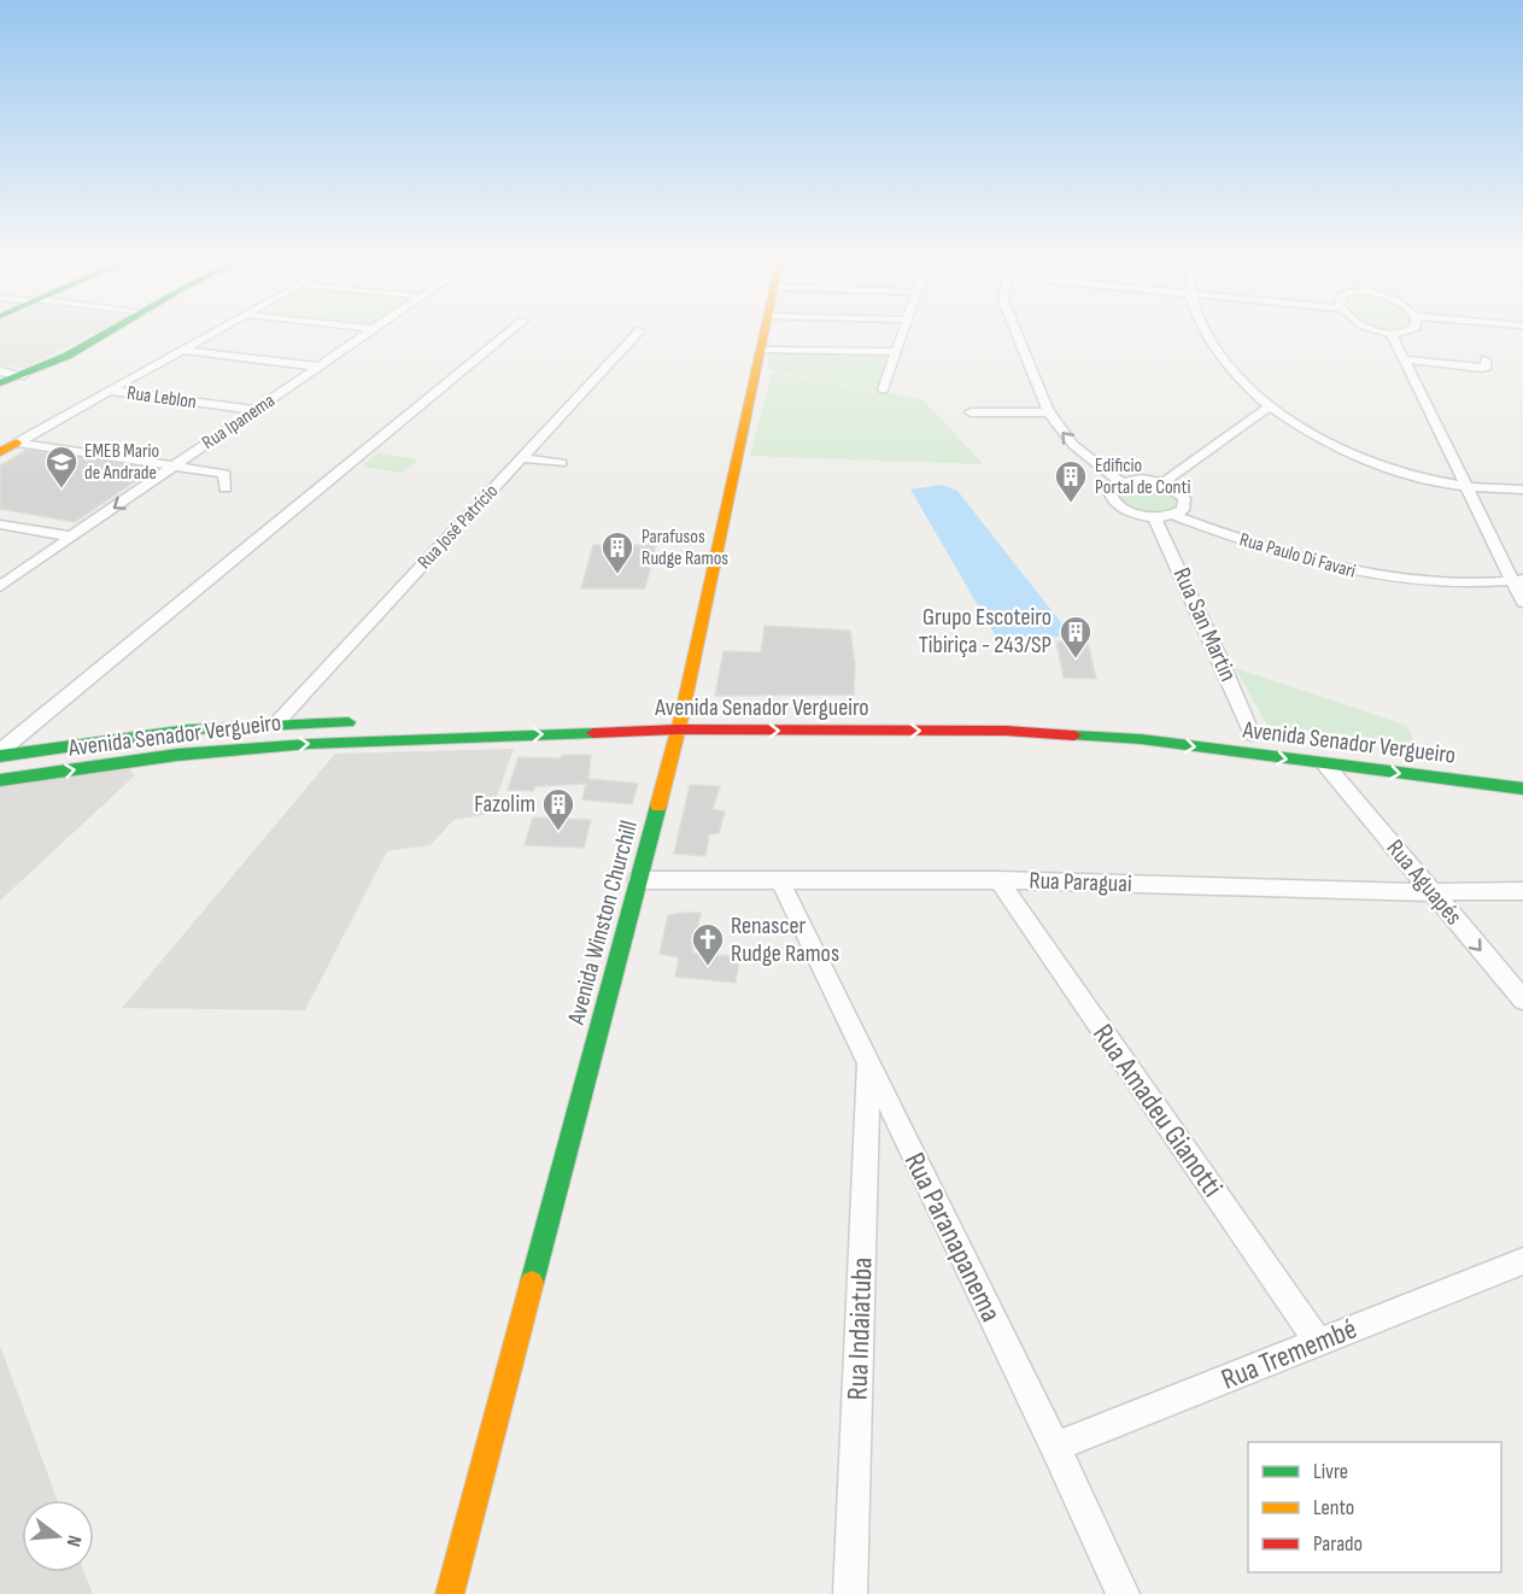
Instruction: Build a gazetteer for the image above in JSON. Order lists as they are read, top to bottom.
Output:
{
  "streets": {
    "main road": ["Avenida Senador Vergueiro", "Avenida Winston Churchill"],
    "street": [
      "Rua Leblon",
      "Rua Ipanema",
      "Rua José Patrício",
      "Rua Paulo Di Favari",
      "Rua San Martin",
      "Rua Paraguai",
      "Rua Aguapés",
      "Rua Amadeu Gianotti",
      "Rua Paranapanema",
      "Rua Indaiatuba",
      "Rua Tremembé"
    ]
  },
  "crossings": [
    ["Rua Leblon", "Rua Ipanema"],
    ["Rua José Patrício", "Avenida Senador Vergueiro"],
    ["Avenida Senador Vergueiro", "Rua Aguapés"],
    ["Avenida Senador Vergueiro", "Avenida Winston Churchill"],
    ["Rua Paraguai", "Rua Aguapés"],
    ["Rua Paraguai", "Avenida Winston Churchill"],
    ["Rua Paraguai", "Rua Amadeu Gianotti"],
    ["Rua Paraguai", "Rua Paranapanema"],
    ["Rua Amadeu Gianotti", "Rua Tremembé"],
    ["Rua Paranapanema", "Rua Indaiatuba"],
    ["Rua Paranapanema", "Rua Tremembé"]
  ],
  "one_way": ["Rua Aguapés"],
  "places": {
    "school or university": ["EMEB Mario de Andrade"],
    "building": [
      "Edificio Portal de Conti",
      "Parafusos Rudge Ramos",
      "Grupo Escoteiro Tibiriça - 243/SP",
      "Fazolim"
    ],
    "church": ["Renascer Rudge Ramos"]
  },
  "legend": ["Livre", "Lento", "Parado"],
  "north": "right"
}
